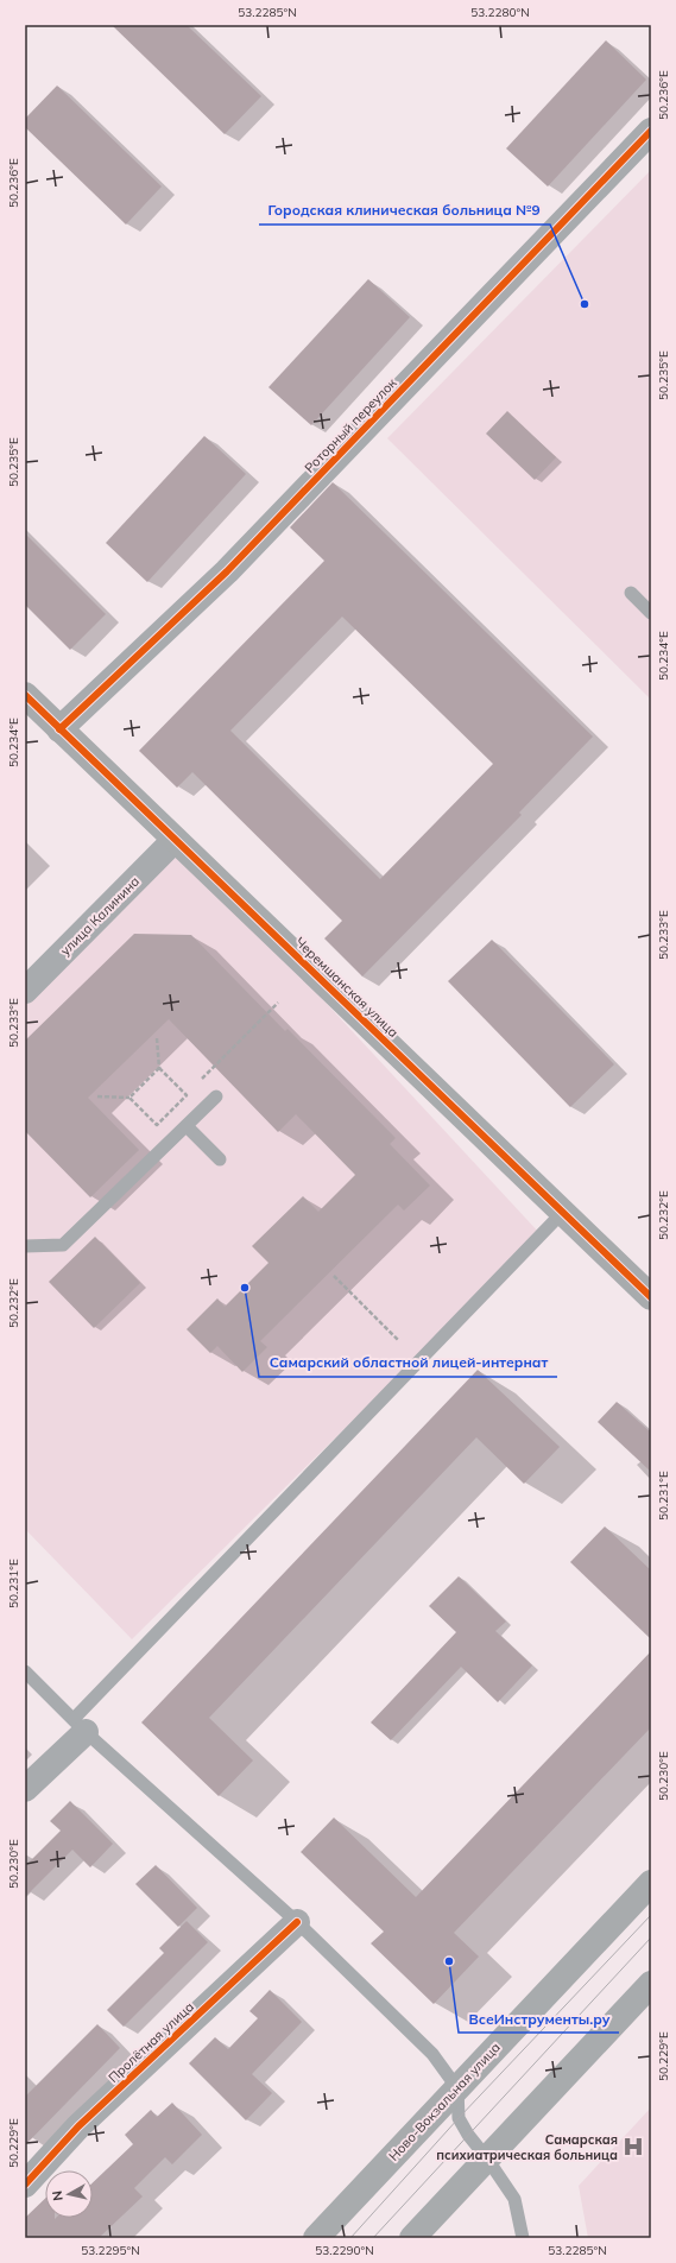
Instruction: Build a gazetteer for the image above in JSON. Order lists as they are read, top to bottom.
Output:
{
  "streets": {
    "street": [
      "Роторный переулок",
      "улица Калинина",
      "Черемшанская улица",
      "Пролётная улица",
      "Ново-Вокзальная улица"
    ]
  },
  "crossings": [
    ["Роторный переулок", "Черемшанская улица"],
    ["улица Калинина", "Черемшанская улица"]
  ],
  "places": {
    "other": ["Городская клиническая больница №9", "Самарский областной лицей-интернат", "ВсеИнструменты.ру"],
    "hospital": ["Самарская психиатрическая больница"]
  },
  "north": "left",
  "coordinates": [
    "53.2285°N",
    "53.2280°N",
    "50.236°E",
    "50.235°E",
    "50.234°E",
    "50.233°E",
    "50.232°E",
    "50.231°E",
    "50.230°E",
    "50.229°E",
    "53.2295°N",
    "53.2290°N"
  ]
}
